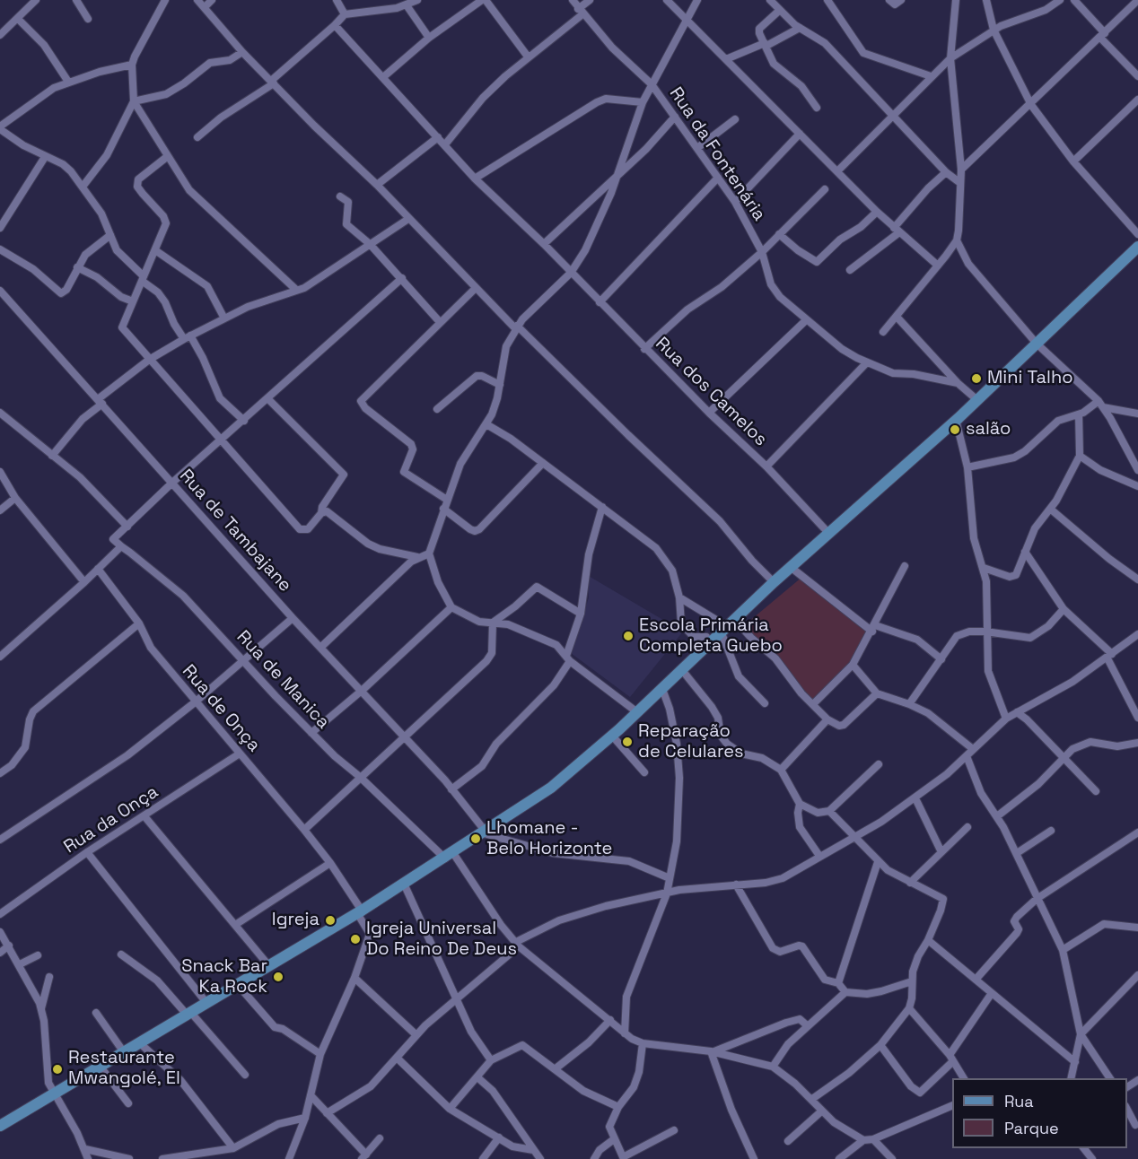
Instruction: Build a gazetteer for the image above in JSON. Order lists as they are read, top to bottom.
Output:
{
  "streets": {
    "street": [
      "Rua da Fontenária",
      "Rua dos Camelos",
      "Rua de Tambajane",
      "Rua de Manica",
      "Rua de Onça",
      "Rua da Onça"
    ]
  },
  "crossings": [
    ["Rua de Onça", "Rua da Onça"]
  ],
  "places": [
    "Mini Talho",
    "salão",
    "Escola Primária Completa Guebo",
    "Reparação de Celulares",
    "Lhomane - Belo Horizonte",
    "Igreja",
    "Igreja Universal Do Reino De Deus",
    "Snack Bar Ka Rock",
    "Restaurante Mwangolé, El"
  ],
  "legend": ["Rua", "Parque"]
}
